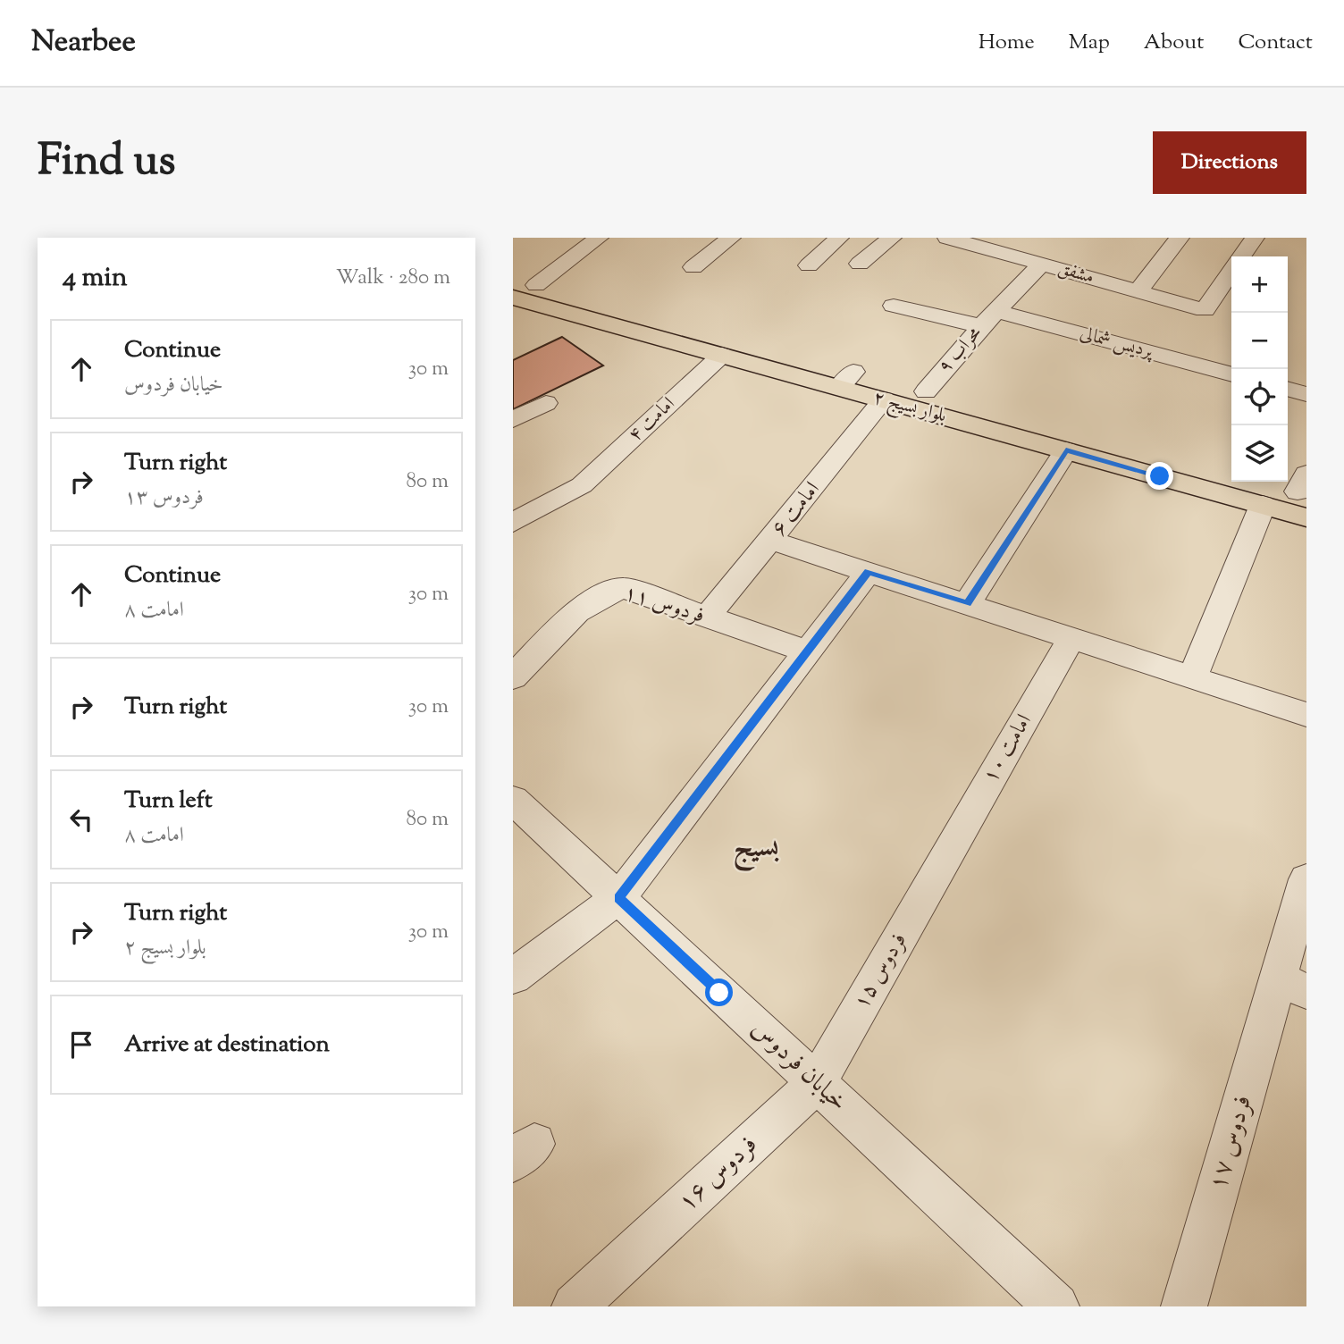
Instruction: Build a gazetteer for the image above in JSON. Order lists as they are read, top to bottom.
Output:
{
  "streets": {
    "main road": ["بلوار بسیج ۲"],
    "street": [
      "مشفق",
      "پردیس شمالی",
      "محراب ۹",
      "امامت ۴",
      "امامت ۶",
      "فردوس ۱۱",
      "امامت ۱۰",
      "فردوس ۱۵",
      "خیابان فردوس",
      "فردوس ۱۷",
      "فردوس ۱۶"
    ]
  },
  "crossings": [
    ["مشفق", "محراب ۹"],
    ["پردیس شمالی", "محراب ۹"],
    ["محراب ۹", "بلوار بسیج ۲"],
    ["بلوار بسیج ۲", "امامت ۴"],
    ["بلوار بسیج ۲", "امامت ۶"],
    ["امامت ۶", "فردوس ۱۱"],
    ["امامت ۱۰", "فردوس ۱۵"],
    ["فردوس ۱۵", "خیابان فردوس"],
    ["فردوس ۱۵", "فردوس ۱۶"],
    ["خیابان فردوس", "فردوس ۱۶"]
  ],
  "districts": ["بسیج"],
  "page": {
    "header": "Nearbee",
    "nav": [
      "Home",
      "Map",
      "About",
      "Contact"
    ],
    "title": "Find us",
    "buttons": "Directions",
    "heading": ["4 min", "Walk · 280 m"],
    "map_buttons": ["+", "−"],
    "list": [
      ["Continue", "خیابان فردوس", "30 m"],
      ["Turn right", "فردوس ۱۳", "80 m"],
      ["Continue", "امامت ۸", "30 m"],
      ["Turn right", "30 m"],
      ["Turn left", "امامت ۸", "80 m"],
      ["Turn right", "بلوار بسیج ۲", "30 m"],
      "Arrive at destination"
    ]
  }
}
